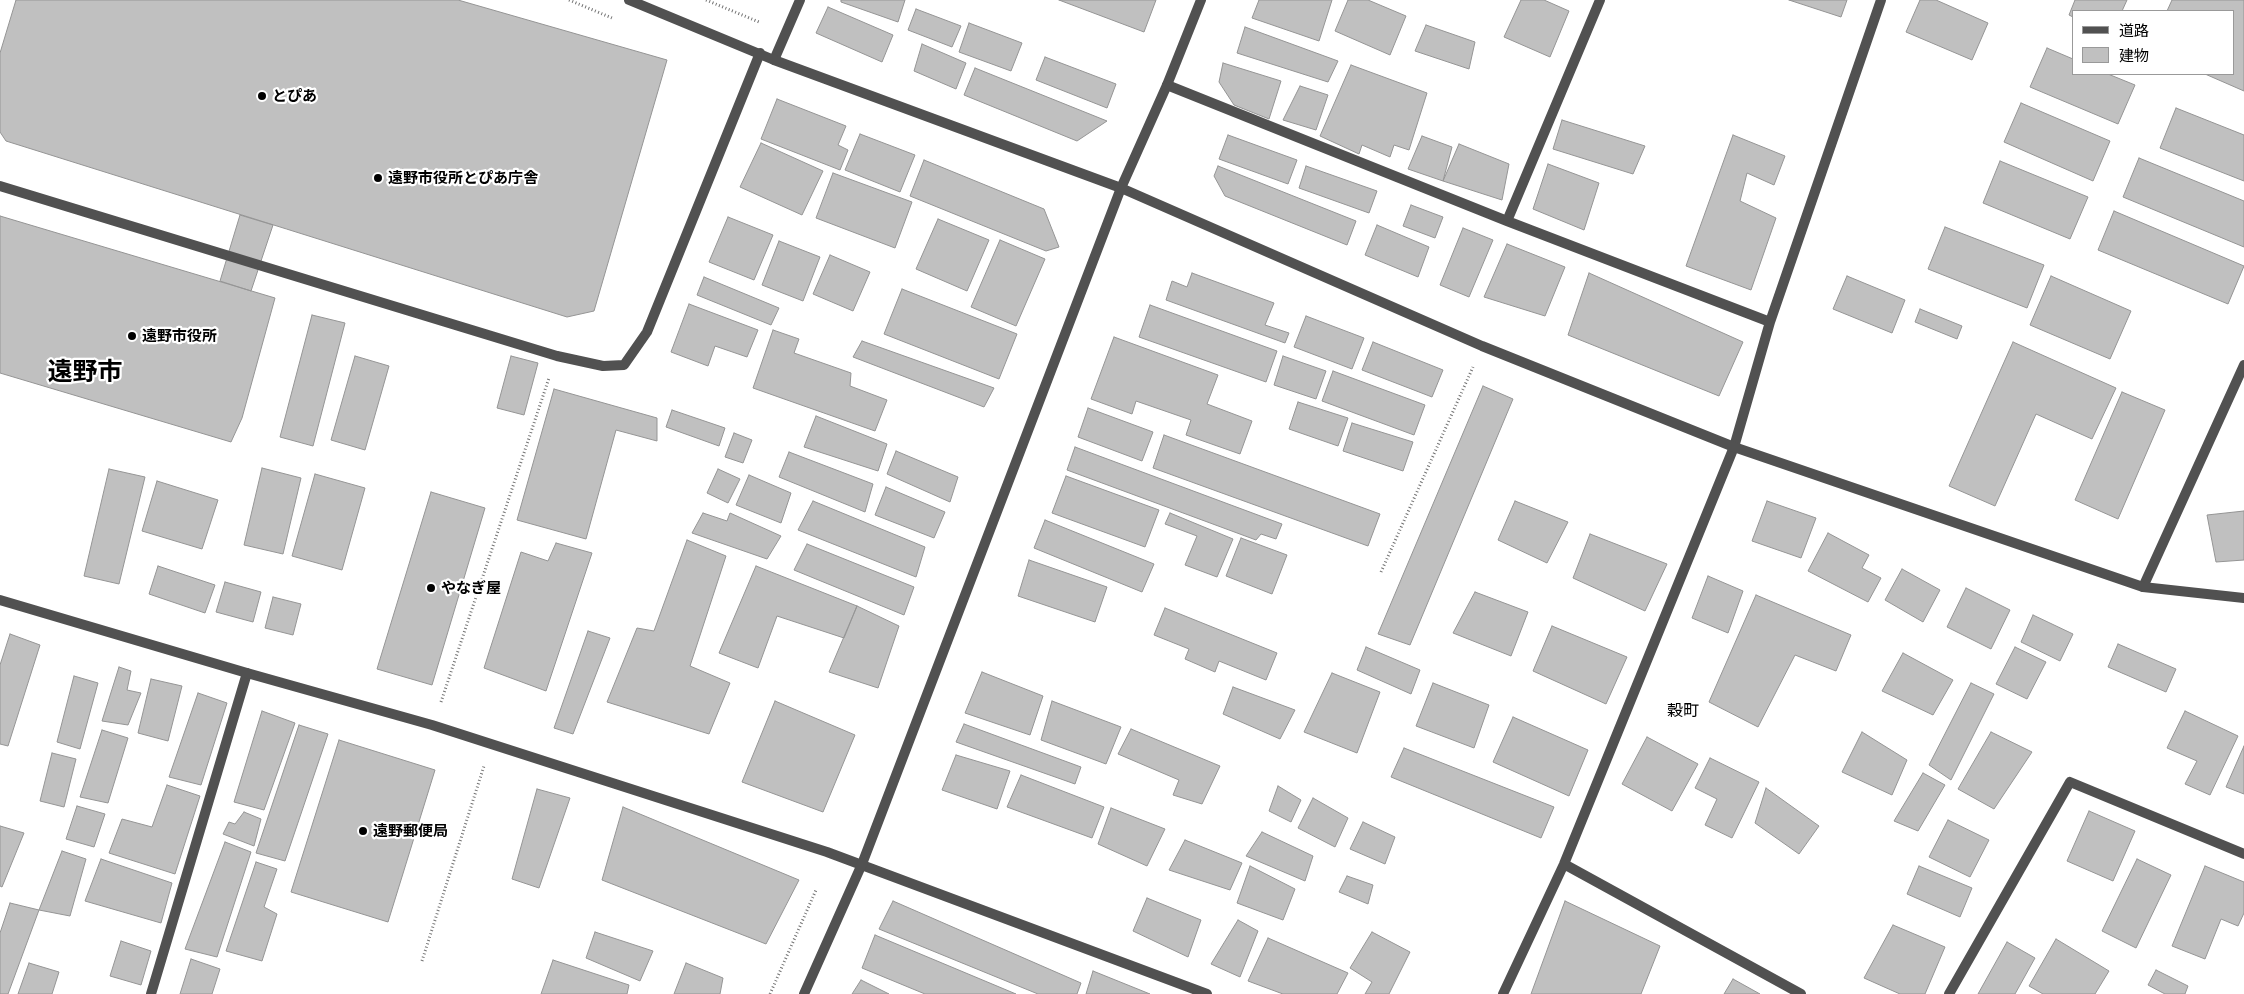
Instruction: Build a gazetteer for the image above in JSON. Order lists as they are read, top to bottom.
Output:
{
  "districts": ["遠野市", "穀町"],
  "places": [
    "とぴあ",
    "遠野市役所とぴあ庁舎",
    "遠野市役所",
    "やなぎ屋",
    "遠野郵便局"
  ],
  "legend": ["道路", "建物"]
}
